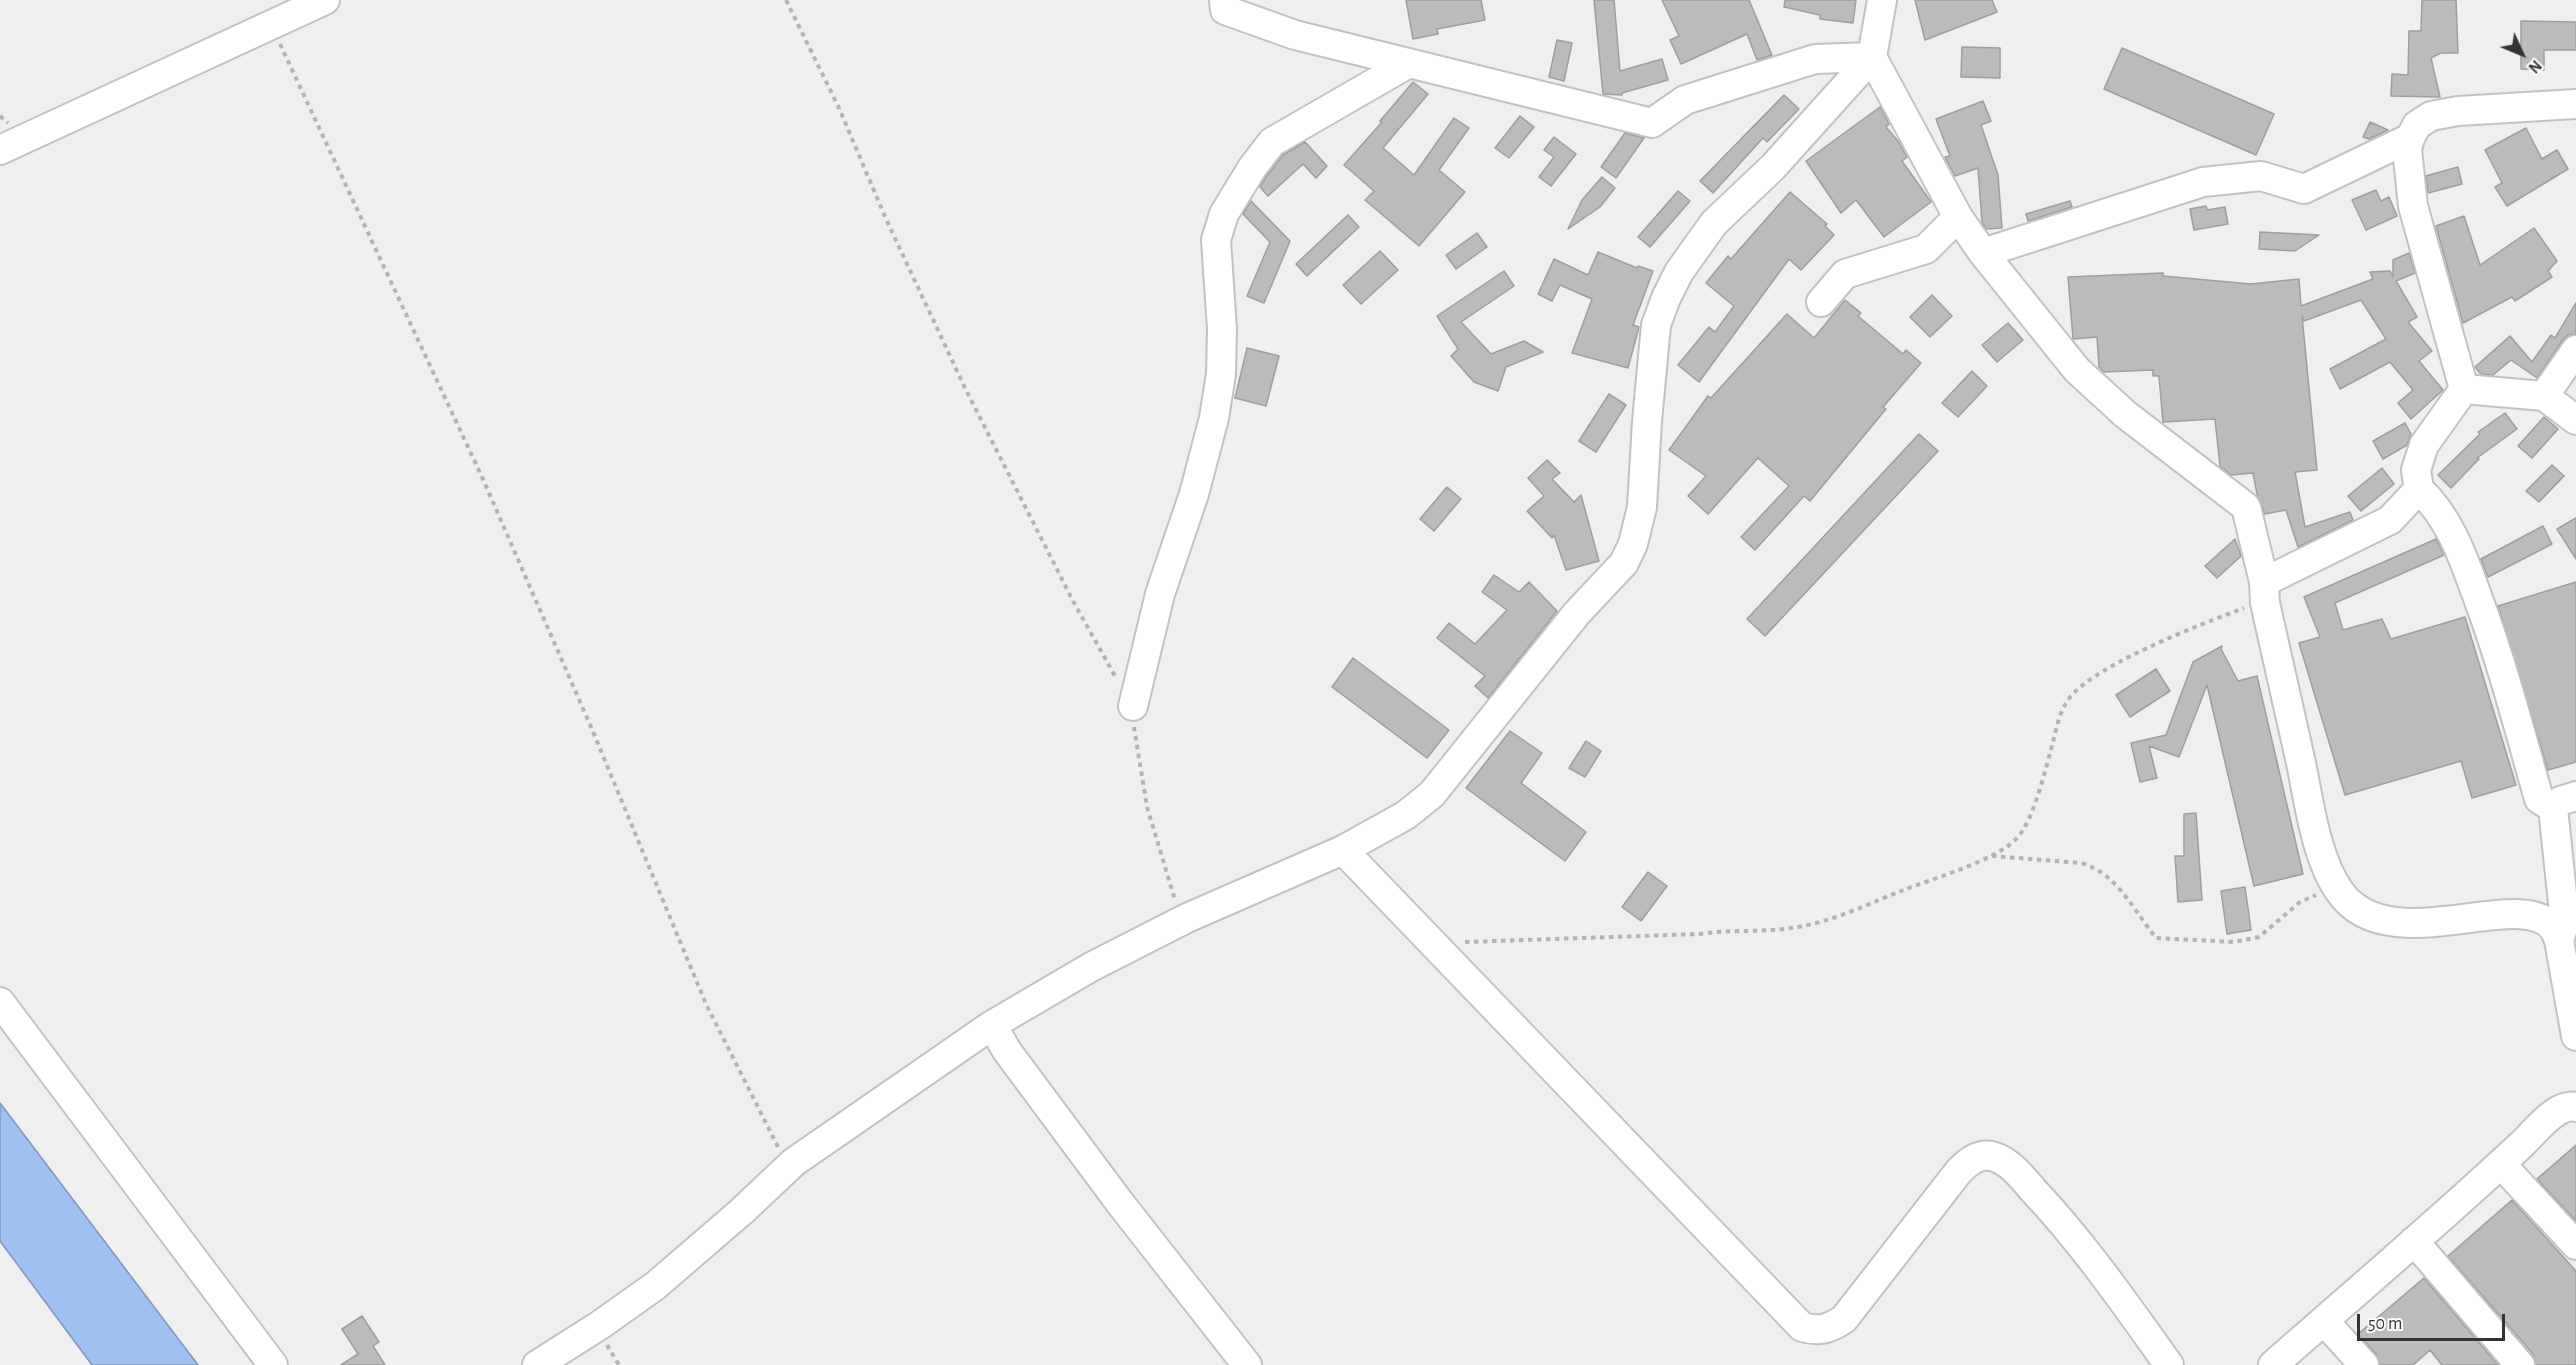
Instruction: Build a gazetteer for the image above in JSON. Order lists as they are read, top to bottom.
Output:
{
  "scale_bar": "50 m",
  "north": "bottom right"
}
